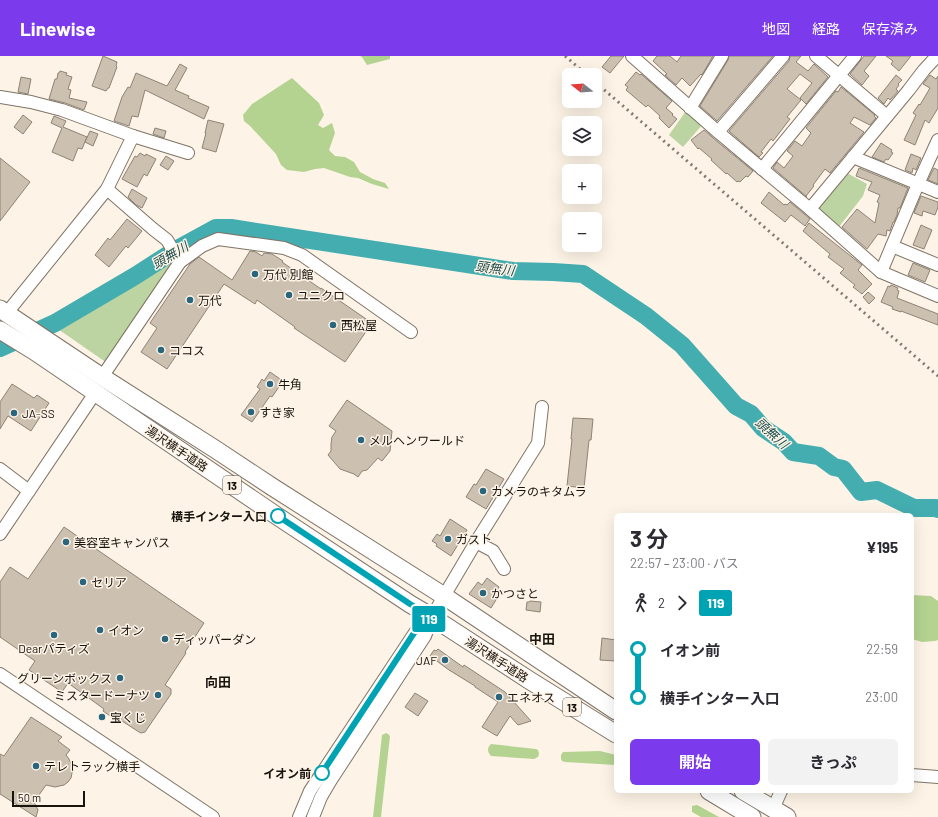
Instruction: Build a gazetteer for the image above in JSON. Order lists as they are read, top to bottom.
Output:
{
  "streets": {
    "highway": ["湯沢横手道路", "13"]
  },
  "districts": ["中田", "向田"],
  "water": ["頭無川"],
  "places": [
    "万代 別館",
    "ユニクロ",
    "万代",
    "西松屋",
    "ココス",
    "牛角",
    "すき家",
    "JA-SS",
    "メルヘンワールド",
    "カメラのキタムラ",
    "横手インター入口",
    "ガスト",
    "美容室キャンパス",
    "セリア",
    "かつさと",
    "イオン",
    "Dearパティズ",
    "ディッパーダン",
    "JAF",
    "グリーンボックス",
    "ミスタードーナツ",
    "エネオス",
    "宝くじ",
    "テレトラック横手",
    "イオン前"
  ],
  "lines": ["bus line 119"],
  "scale_bar": "50 m",
  "north": "left",
  "page": {
    "header": "Linewise",
    "nav": ["地図", "経路", "保存済み"],
    "on_map": "119",
    "map_buttons": ["+", "−"],
    "heading": ["3 分", "22:57 – 23:00 · バス", "¥195"],
    "legs": ["2", "119"],
    "list": [
      {
        "name": "イオン前",
        "value": "22:59"
      },
      {
        "name": "横手インター入口",
        "value": "23:00"
      }
    ],
    "buttons": ["開始", "きっぷ"],
    "scale": "50 m"
  }
}
